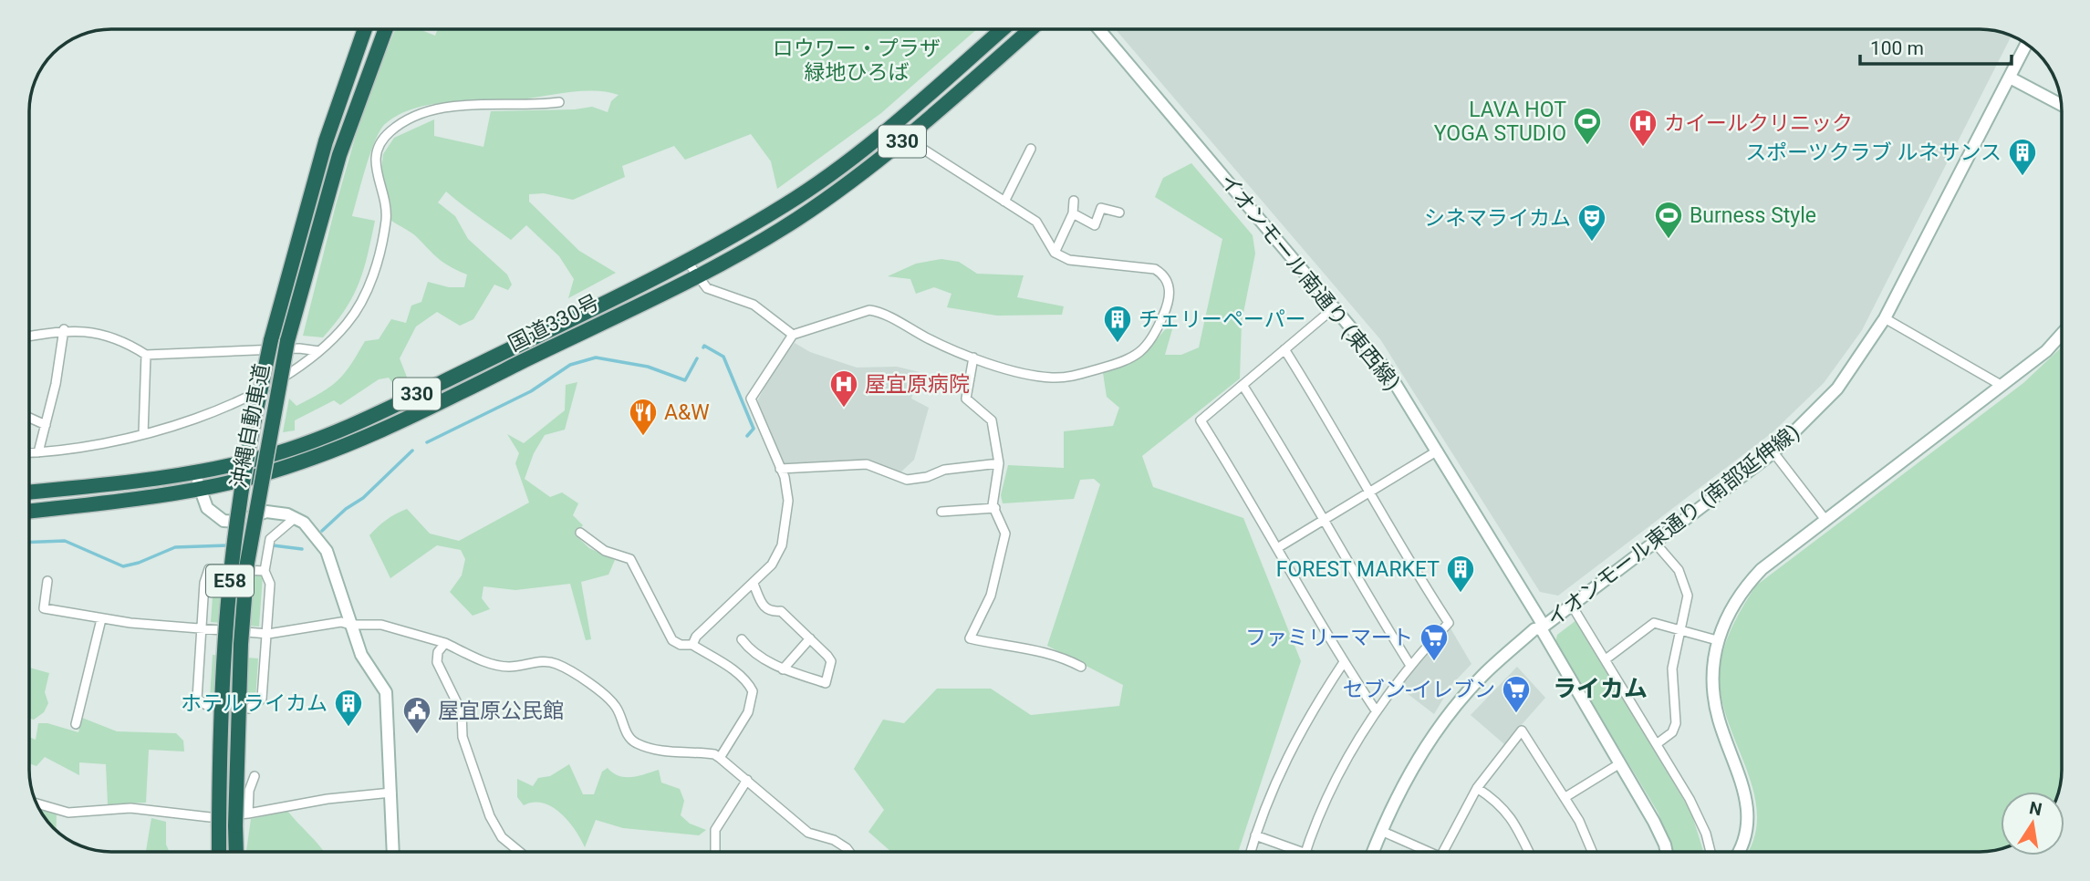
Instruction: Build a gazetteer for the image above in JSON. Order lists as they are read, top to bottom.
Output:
{
  "streets": {
    "highway": [
      "330",
      "国道330号",
      "沖縄自動車道",
      "E58"
    ],
    "street": ["イオンモール南通り (東西線)", "イオンモール東通り (南部延伸線)"]
  },
  "crossings": [
    ["イオンモール南通り (東西線)", "イオンモール東通り (南部延伸線)"]
  ],
  "districts": ["ライカム"],
  "parks": ["ロウワー・プラザ 緑地ひろば"],
  "places": {
    "sports": ["LAVA HOT YOGA STUDIO", "Burness Style"],
    "hospital": ["カイールクリニック", "屋宜原病院"],
    "building": [
      "スポーツクラブ ルネサンス",
      "チェリーペーパー",
      "FOREST MARKET",
      "ホテルライカム"
    ],
    "theatre": ["シネマライカム"],
    "restaurant": ["A&W"],
    "supermarket": ["ファミリーマート", "セブン-イレブン"],
    "public building": ["屋宜原公民館"]
  },
  "scale_bar": "100 m",
  "north": "top"
}
